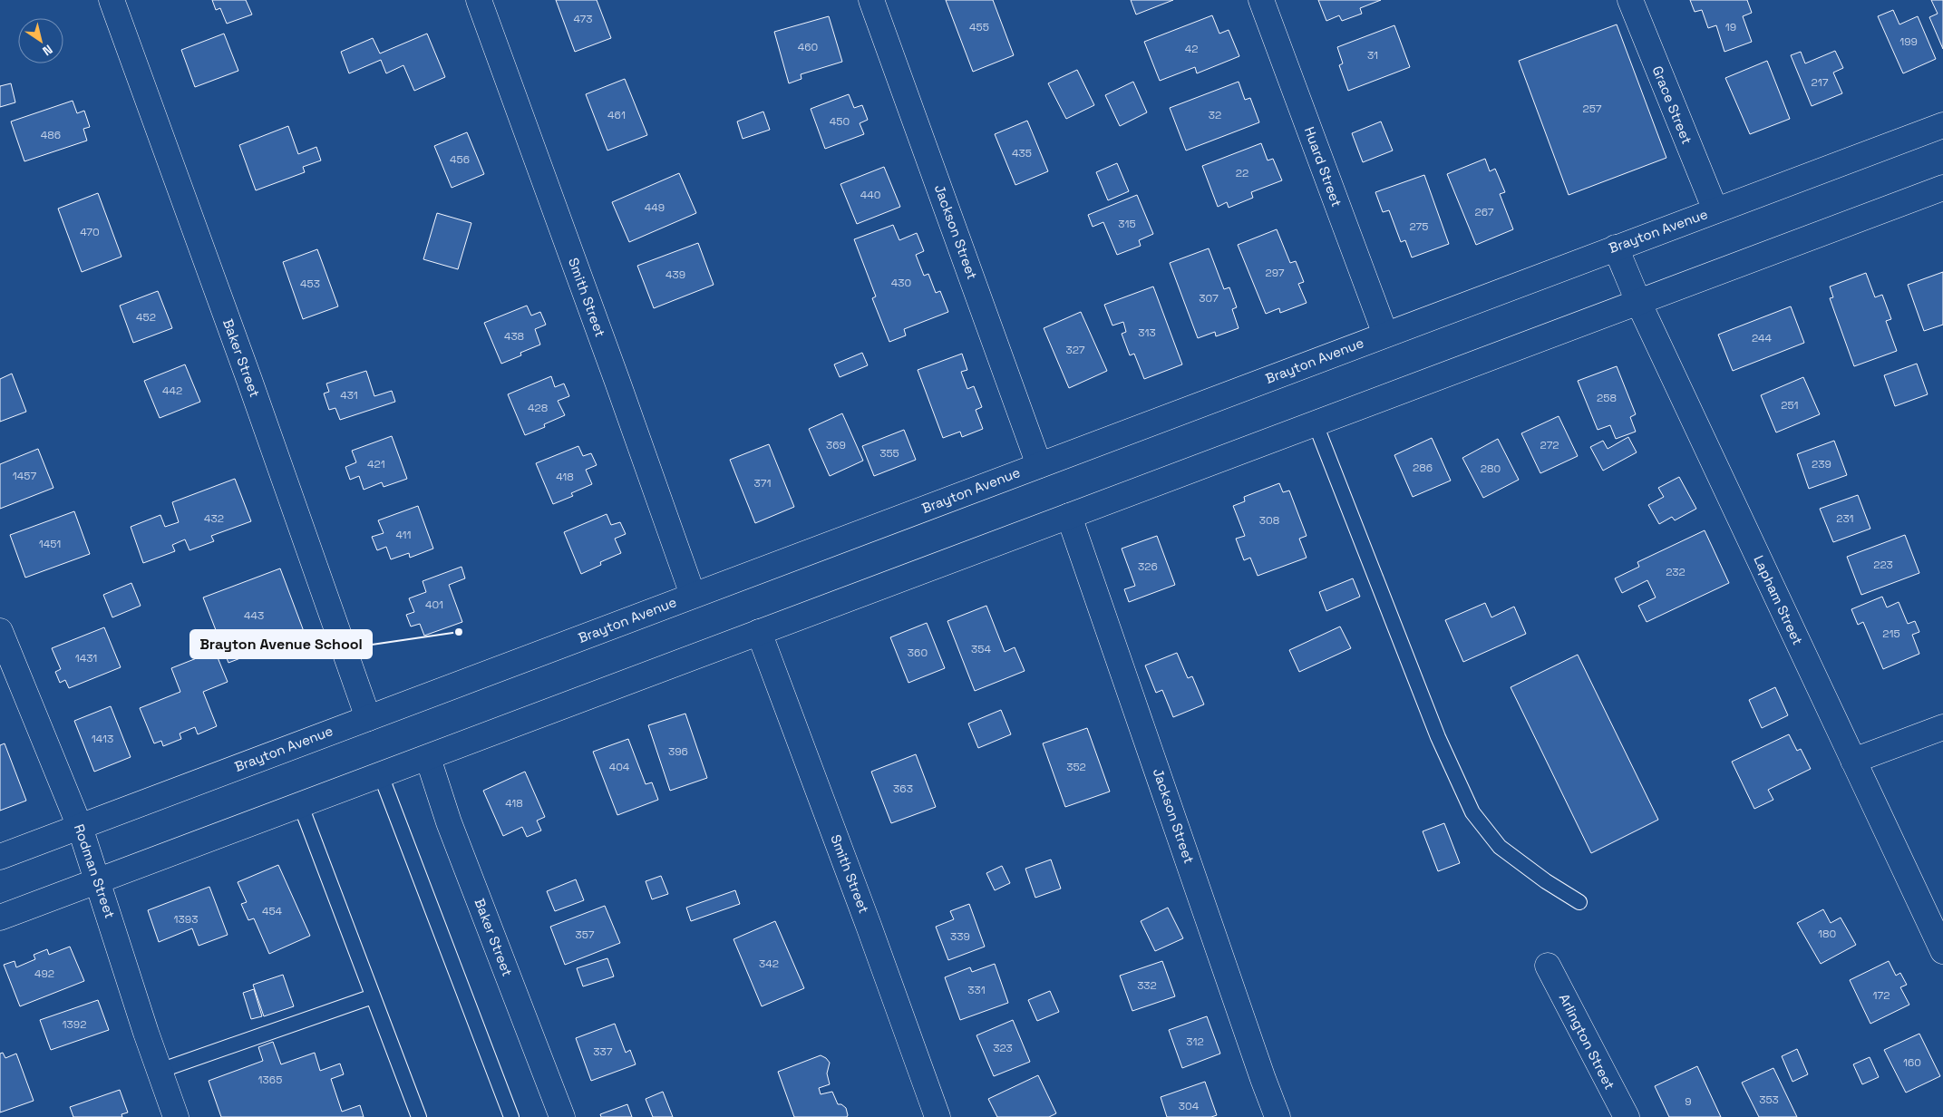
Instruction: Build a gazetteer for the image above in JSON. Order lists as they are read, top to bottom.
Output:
{
  "streets": {
    "street": [
      "Grace Street",
      "Huard Street",
      "Brayton Avenue",
      "Jackson Street",
      "Smith Street",
      "Baker Street",
      "Lapham Street",
      "Rodman Street",
      "Arlington Street"
    ]
  },
  "crossings": [
    ["Grace Street", "Brayton Avenue"],
    ["Huard Street", "Brayton Avenue"],
    ["Brayton Avenue", "Jackson Street"],
    ["Brayton Avenue", "Smith Street"],
    ["Brayton Avenue", "Baker Street"],
    ["Brayton Avenue", "Lapham Street"],
    ["Brayton Avenue", "Rodman Street"]
  ],
  "places": ["Brayton Avenue School"],
  "house_numbers": [
    "473",
    "455",
    "19",
    "199",
    "460",
    "42",
    "31",
    "217",
    "257",
    "461",
    "32",
    "450",
    "486",
    "435",
    "456",
    "22",
    "440",
    "449",
    "267",
    "315",
    "275",
    "470",
    "297",
    "439",
    "430",
    "453",
    "307",
    "452",
    "313",
    "438",
    "244",
    "327",
    "442",
    "431",
    "258",
    "251",
    "428",
    "369",
    "272",
    "355",
    "421",
    "239",
    "286",
    "280",
    "1457",
    "418",
    "371",
    "432",
    "231",
    "308",
    "411",
    "1451",
    "223",
    "326",
    "232",
    "401",
    "443",
    "215",
    "354",
    "360",
    "1431",
    "1413",
    "396",
    "404",
    "352",
    "363",
    "418",
    "454",
    "1393",
    "180",
    "357",
    "339",
    "342",
    "492",
    "332",
    "331",
    "172",
    "1392",
    "312",
    "323",
    "337",
    "160",
    "1365",
    "353",
    "9",
    "304"
  ],
  "north": "bottom right"
}
